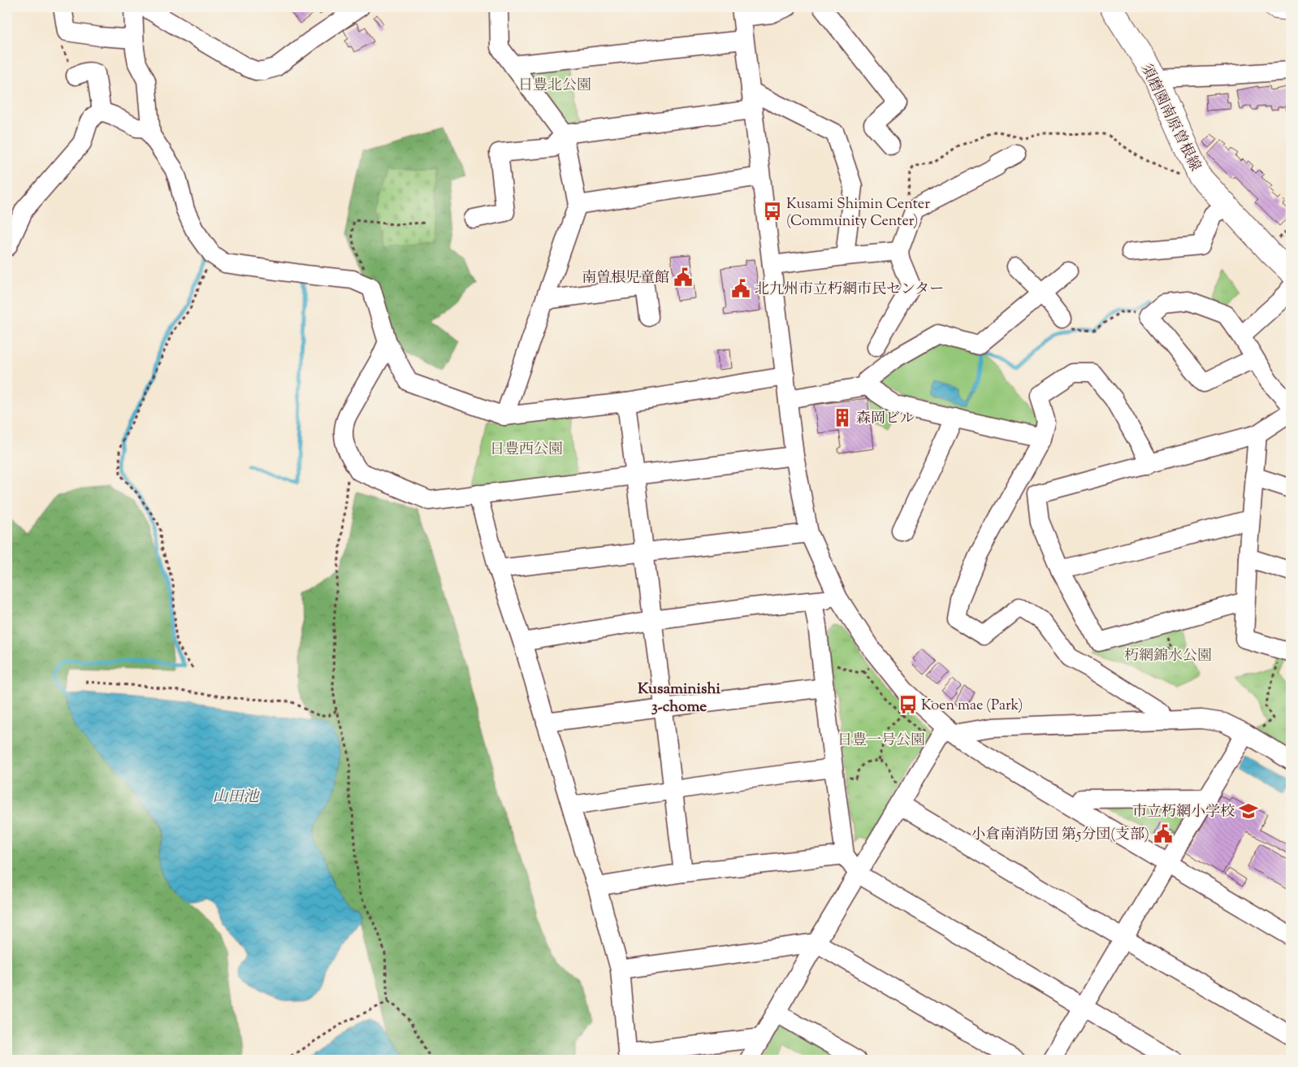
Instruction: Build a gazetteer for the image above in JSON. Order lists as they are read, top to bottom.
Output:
{
  "streets": {
    "main road": ["須磨園南原曽根線"]
  },
  "districts": ["Kusaminishi 3-chome"],
  "water": ["山田池"],
  "parks": [
    "日豊北公園",
    "日豊西公園",
    "朽網錦水公園",
    "日豊一号公園"
  ],
  "places": {
    "bus stop": ["Kusami Shimin Center (Community Center)", "Koen mae (Park)"],
    "public building": ["南曽根児童館", "北九州市立朽網市民センター", "小倉南消防団 第5分団(支部)"],
    "building": ["森岡ビル"],
    "school or university": ["市立朽網小学校"]
  }
}
